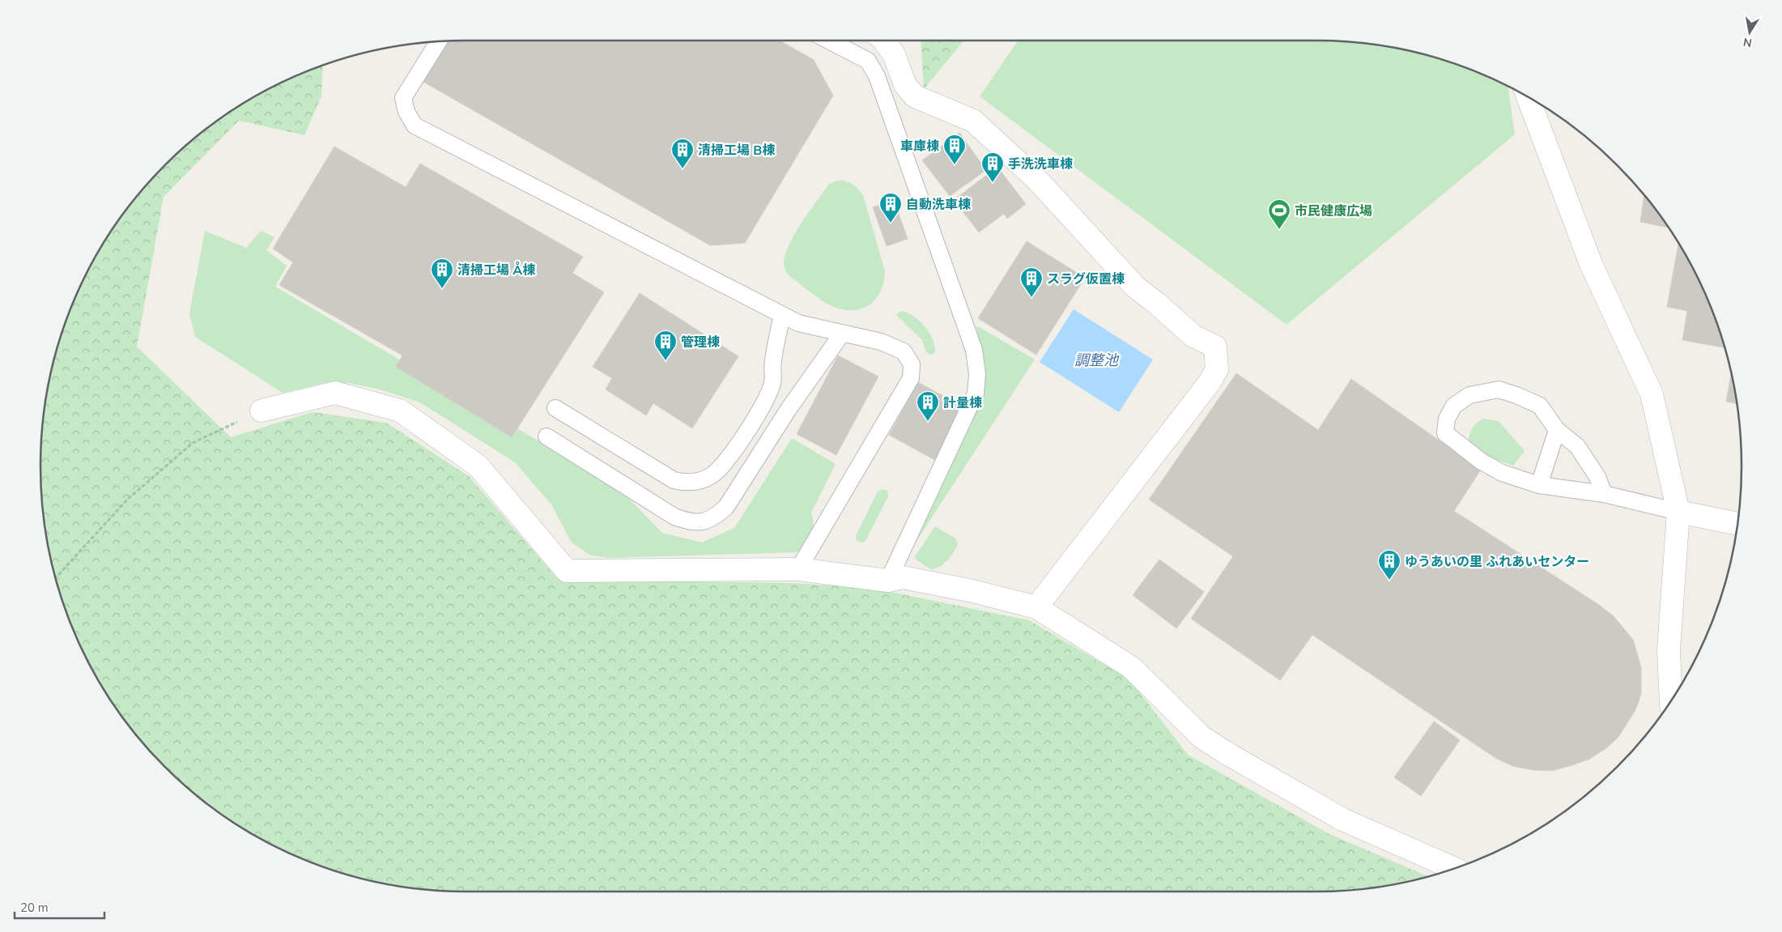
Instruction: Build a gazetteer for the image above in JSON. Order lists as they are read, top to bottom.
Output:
{
  "water": ["調整池"],
  "places": {
    "building": [
      "車庫棟",
      "清掃工場 B棟",
      "手洗洗車棟",
      "自動洗車棟",
      "清掃工場 Å棟",
      "スラグ仮置棟",
      "管理棟",
      "計量棟",
      "ゆうあいの里 ふれあいセンター"
    ],
    "sports": ["市民健康広場"]
  },
  "scale_bar": "20 m",
  "north": "bottom"
}
